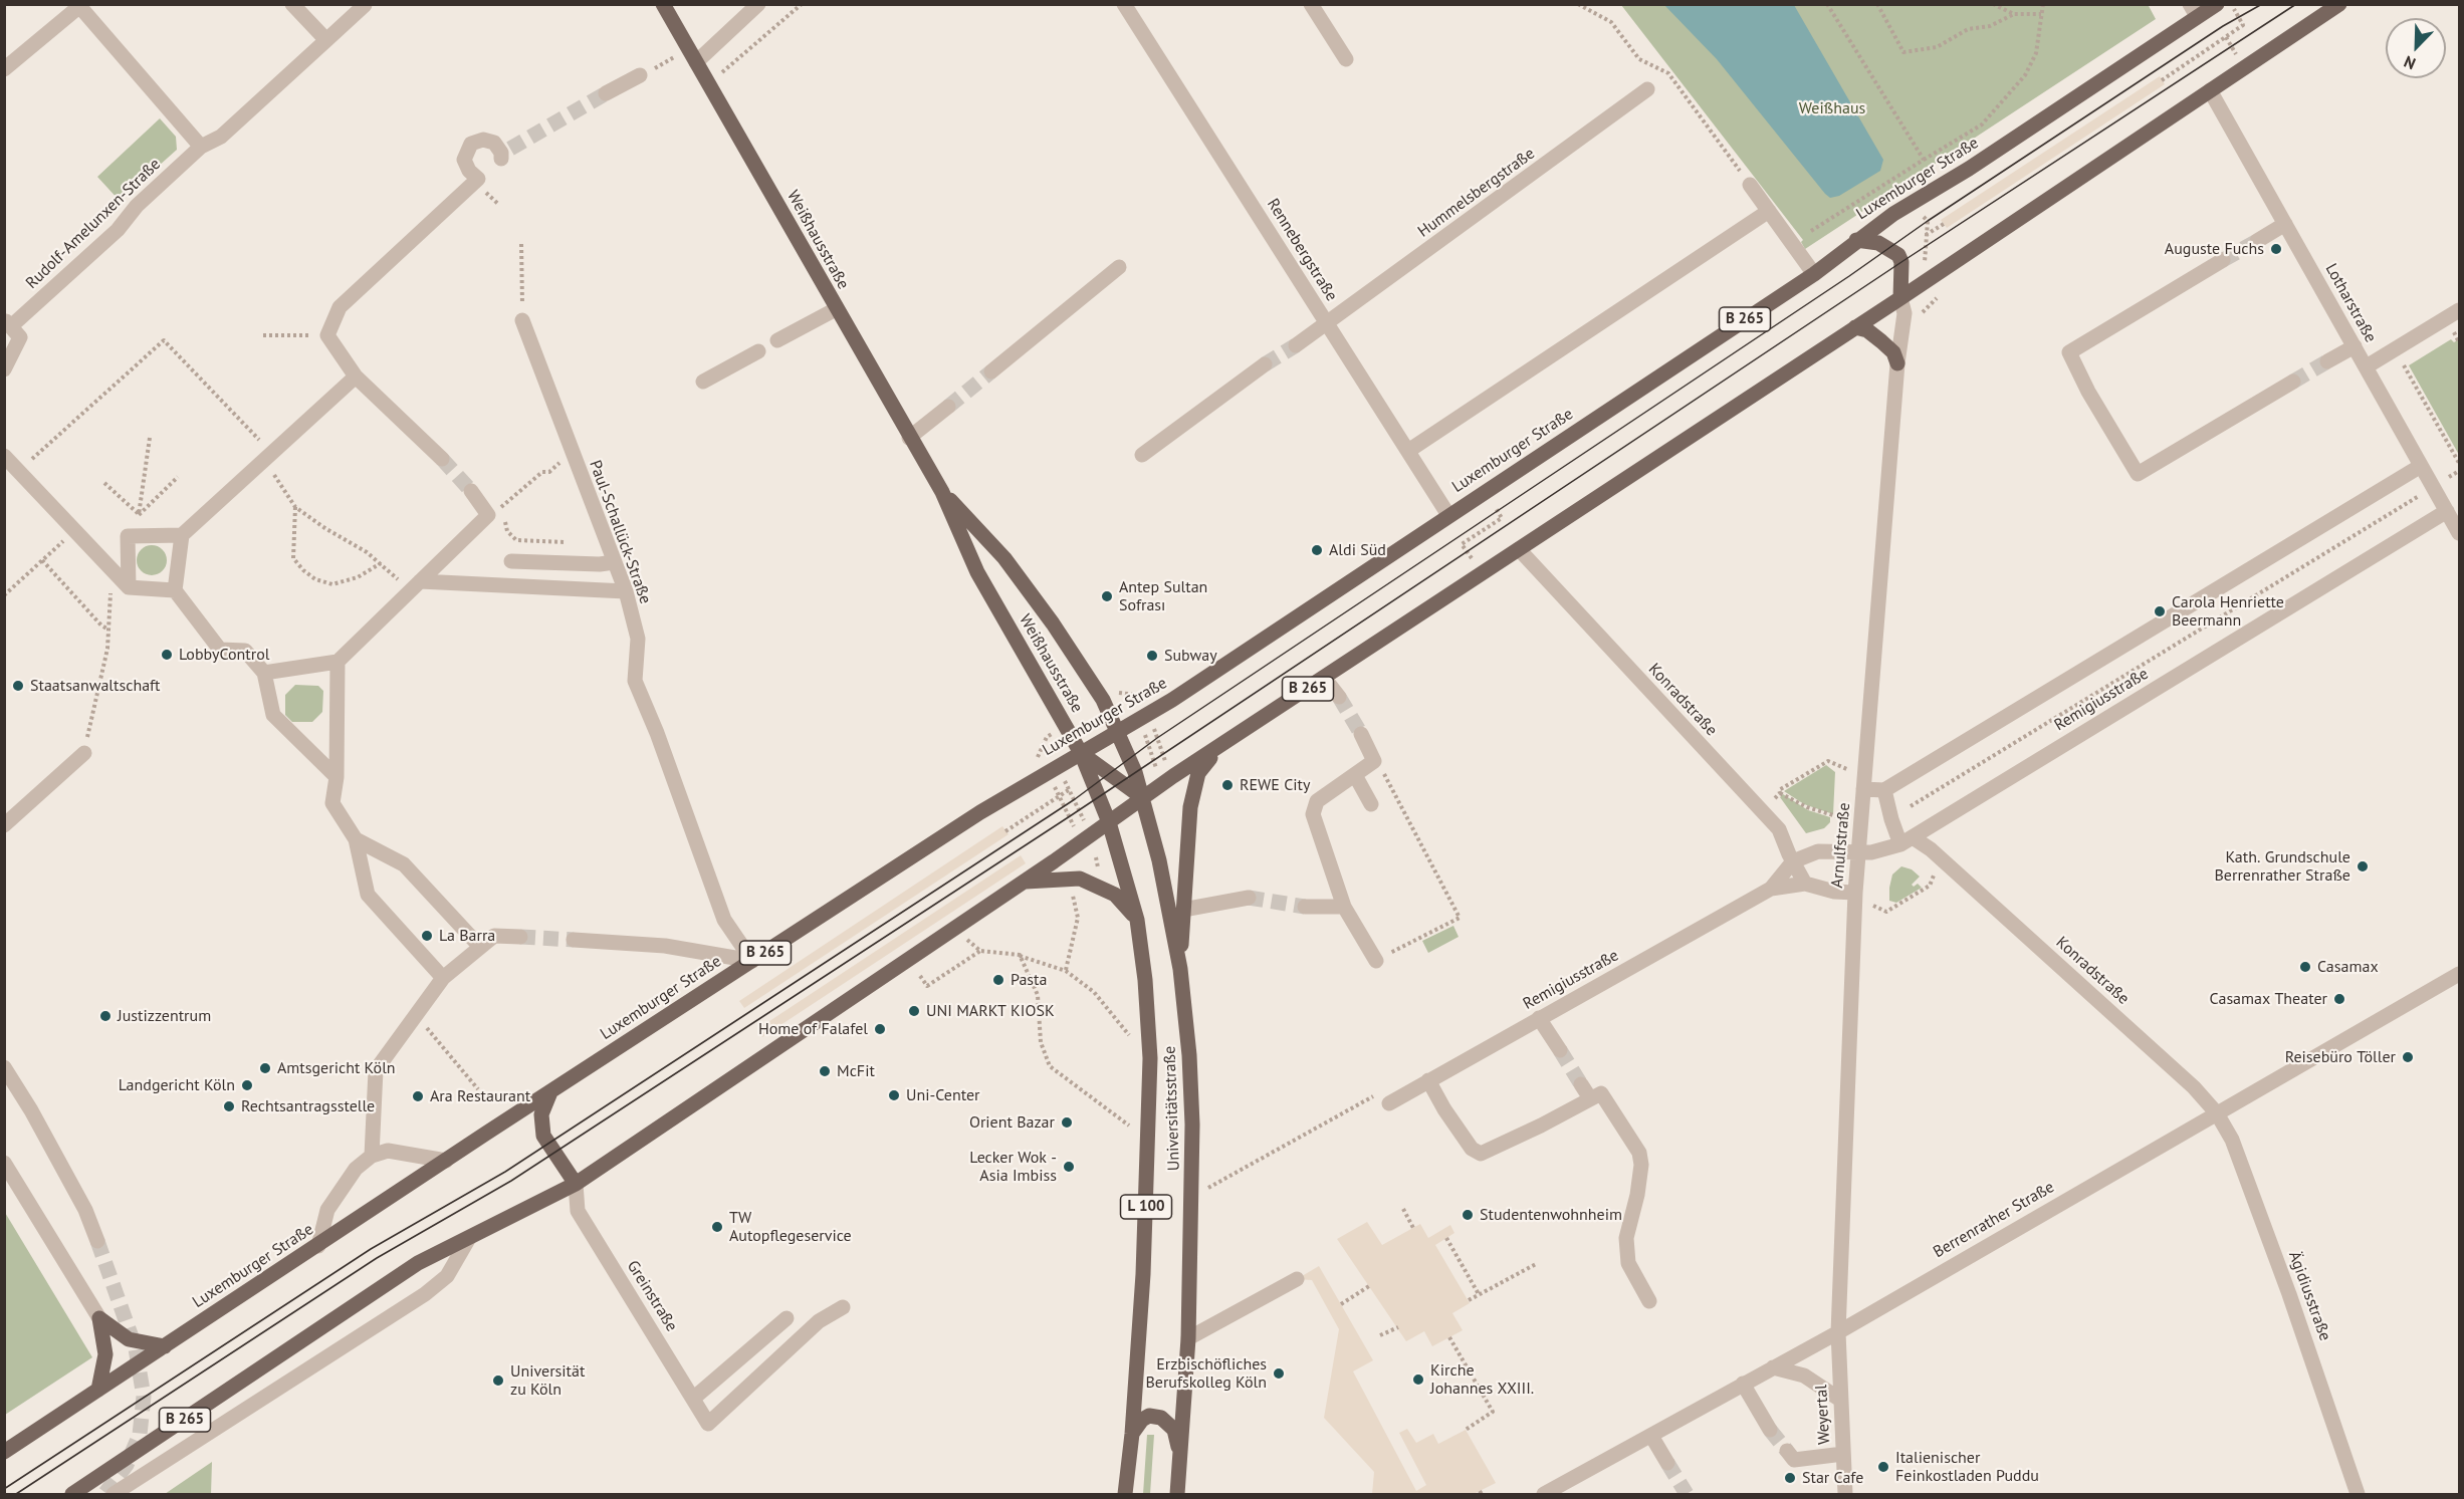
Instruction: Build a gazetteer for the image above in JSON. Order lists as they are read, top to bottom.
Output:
{
  "streets": {
    "main road": [
      "Luxemburger Straße",
      "Weißhausstraße",
      "B 265",
      "Universitätsstraße",
      "L 100"
    ],
    "street": [
      "Hummelsbergstraße",
      "Rudolf-Amelunxen-Straße",
      "Rennebergstraße",
      "Lotharstraße",
      "Paul-Schallück-Straße",
      "Konradstraße",
      "Remigiusstraße",
      "Arnulfstraße",
      "Berrenrather Straße",
      "Greinstraße",
      "Ägidiusstraße",
      "Weyertal"
    ]
  },
  "crossings": [
    ["Luxemburger Straße", "Weißhausstraße"],
    ["Luxemburger Straße", "Rennebergstraße"],
    ["Luxemburger Straße", "Paul-Schallück-Straße"],
    ["Hummelsbergstraße", "Rennebergstraße"],
    ["Weißhausstraße", "B 265"],
    ["Weißhausstraße", "Universitätsstraße"],
    ["Lotharstraße", "B 265"],
    ["Lotharstraße", "Remigiusstraße"],
    ["B 265", "Konradstraße"],
    ["B 265", "Arnulfstraße"],
    ["B 265", "Universitätsstraße"],
    ["B 265", "L 100"],
    ["B 265", "Greinstraße"],
    ["Konradstraße", "Remigiusstraße"],
    ["Konradstraße", "Berrenrather Straße"],
    ["Konradstraße", "Ägidiusstraße"],
    ["Remigiusstraße", "Arnulfstraße"],
    ["Arnulfstraße", "Berrenrather Straße"],
    ["Arnulfstraße", "Weyertal"],
    ["Universitätsstraße", "L 100"],
    ["Berrenrather Straße", "Ägidiusstraße"],
    ["Berrenrather Straße", "Weyertal"]
  ],
  "parks": ["Weißhaus"],
  "places": [
    "Auguste Fuchs",
    "Aldi Süd",
    "Antep Sultan Sofrası",
    "Carola Henriette Beermann",
    "LobbyControl",
    "Subway",
    "Staatsanwaltschaft",
    "REWE City",
    "Kath. Grundschule Berrenrather Straße",
    "La Barra",
    "Casamax",
    "Pasta",
    "Casamax Theater",
    "UNI MARKT KIOSK",
    "Justizzentrum",
    "Home of Falafel",
    "Reisebüro Töller",
    "Amtsgericht Köln",
    "McFit",
    "Landgericht Köln",
    "Uni-Center",
    "Ara Restaurant",
    "Rechtsantragsstelle",
    "Orient Bazar",
    "Lecker Wok - Asia Imbiss",
    "Studentenwohnheim",
    "TW Autopflegeservice",
    "Erzbischöfliches Berufskolleg Köln",
    "Kirche Johannes XXIII.",
    "Universität zu Köln",
    "Italienischer Feinkostladen Puddu",
    "Star Cafe"
  ],
  "north": "bottom left"
}
